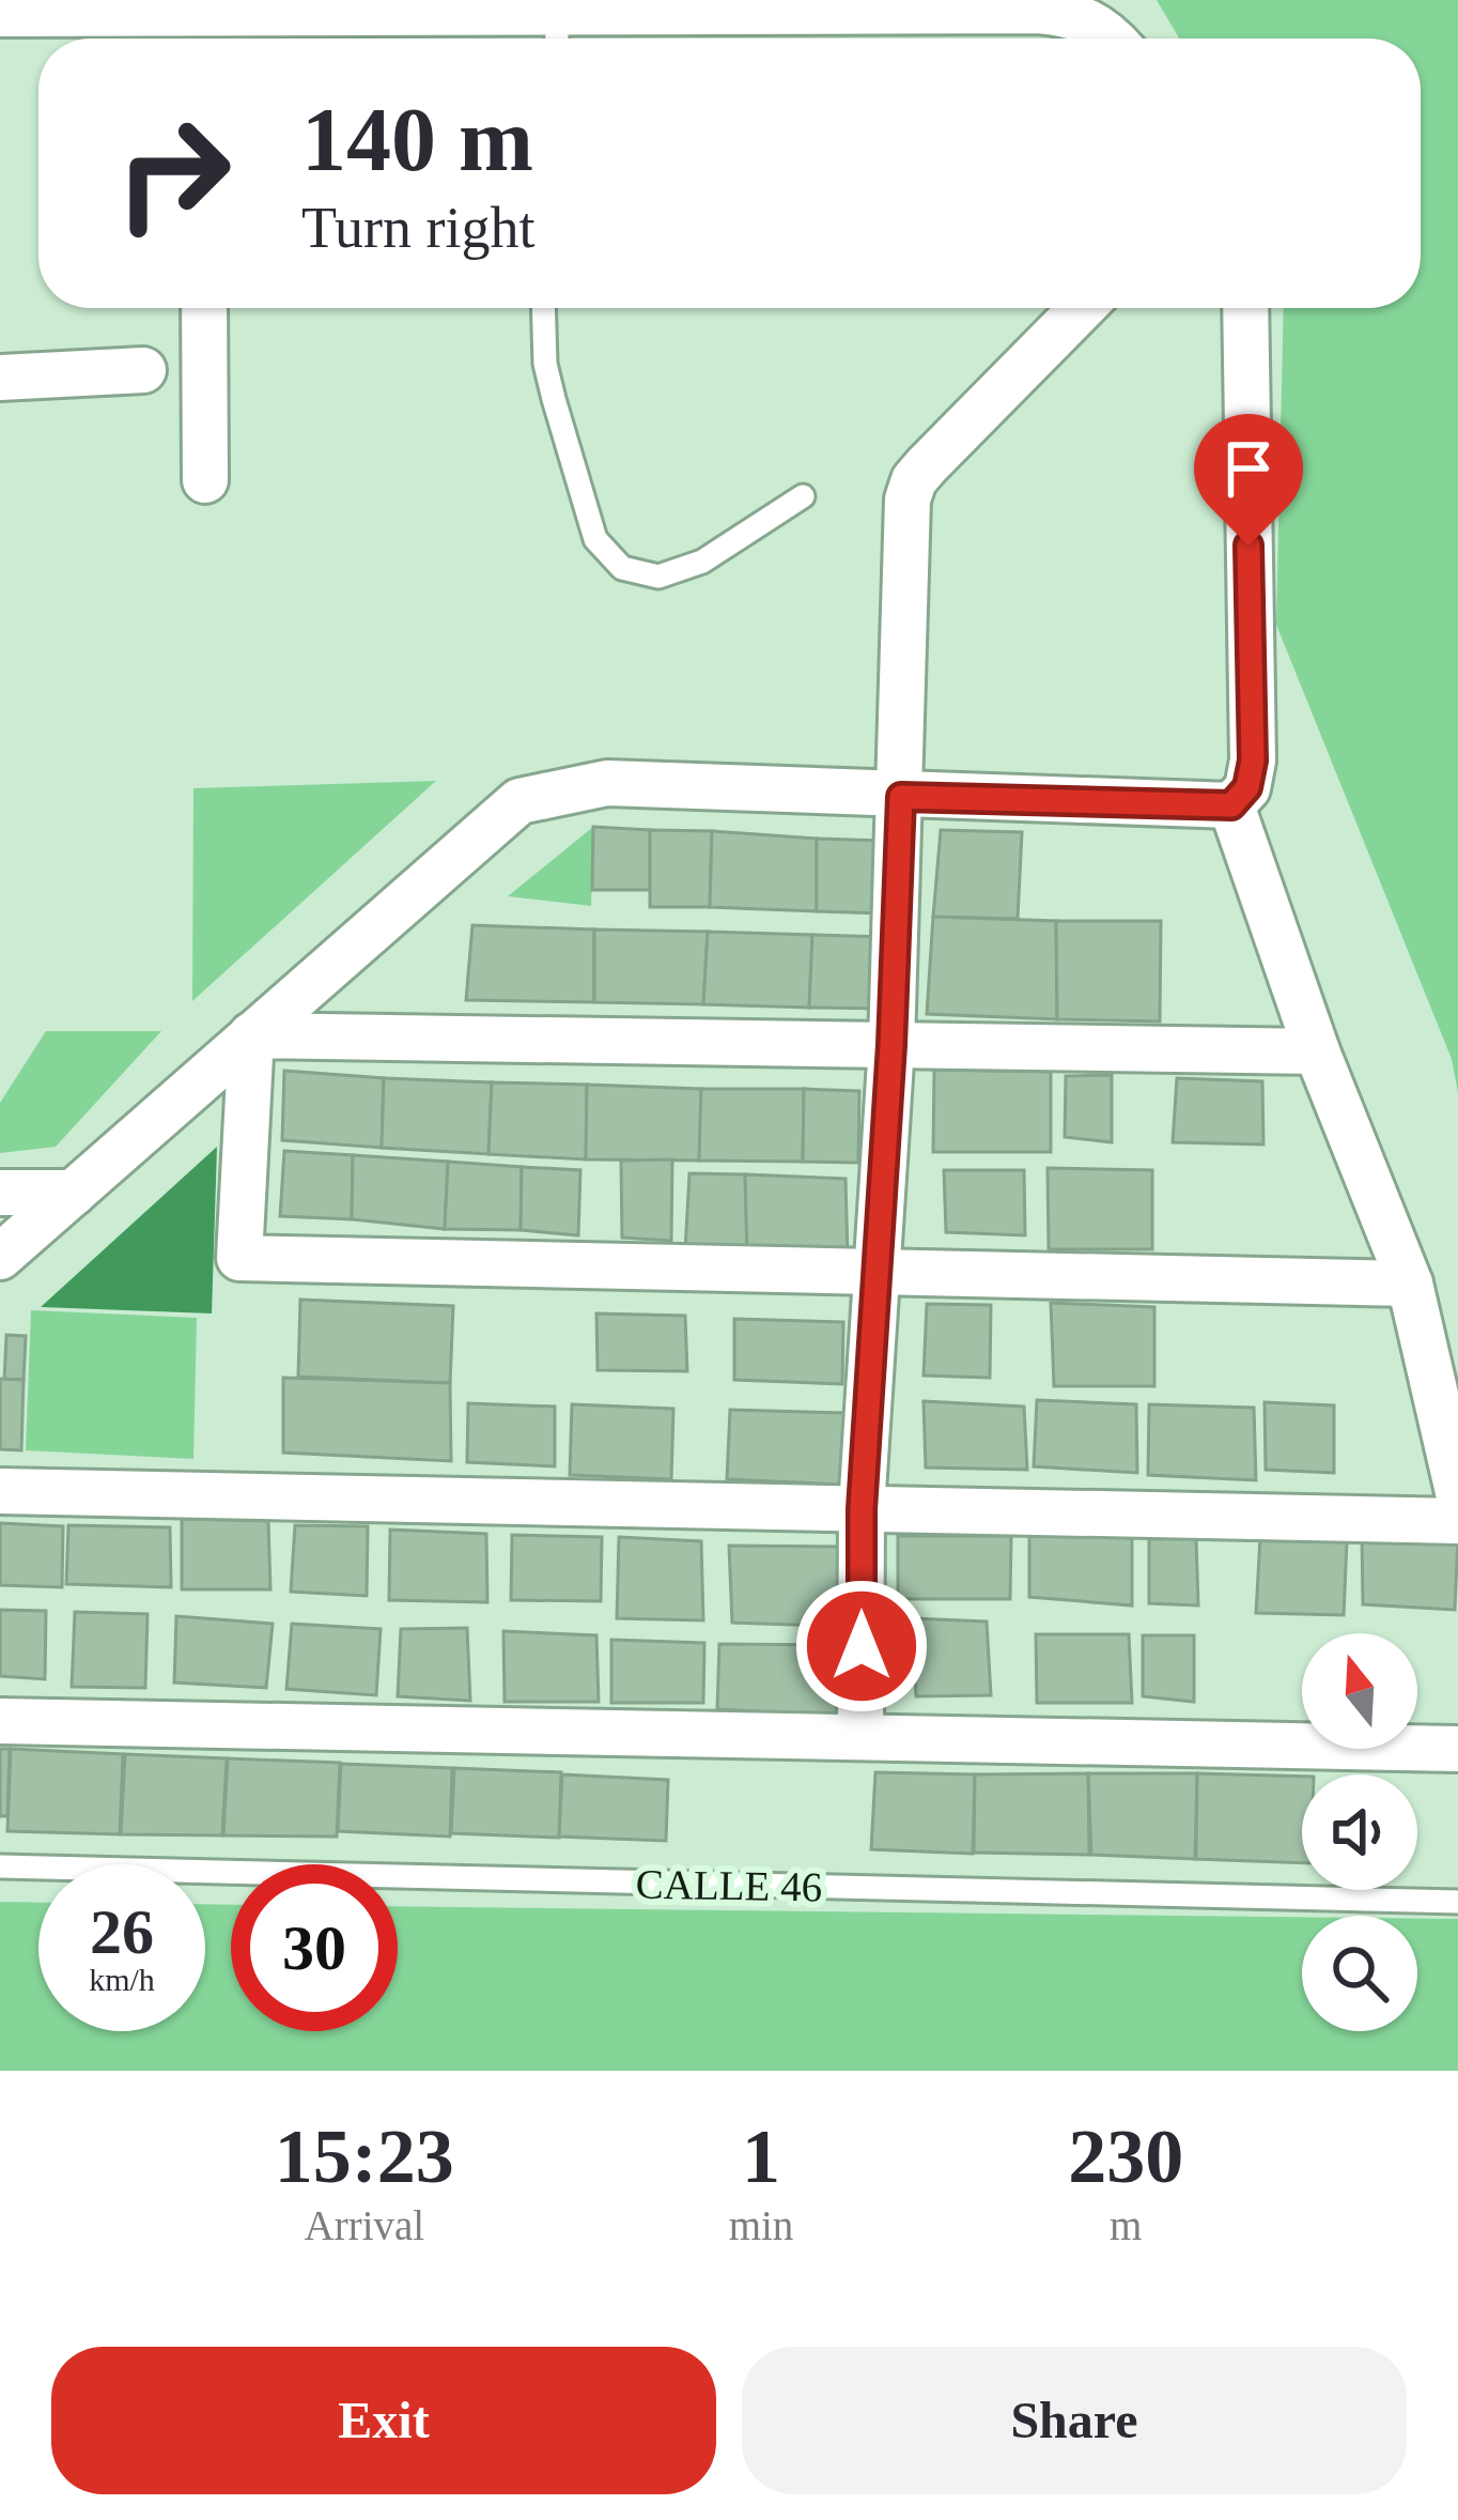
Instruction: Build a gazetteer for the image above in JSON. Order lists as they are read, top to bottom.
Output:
{
  "streets": {
    "lane": ["CALLE 46"]
  },
  "north": "top",
  "page": {
    "turn": ["140 m", "Turn right"],
    "speed": "26 km/h",
    "limit": "30",
    "eta": [
      "15:23",
      "Arrival",
      "1",
      "min",
      "230",
      "m"
    ],
    "buttons": ["Exit", "Share"]
  }
}
